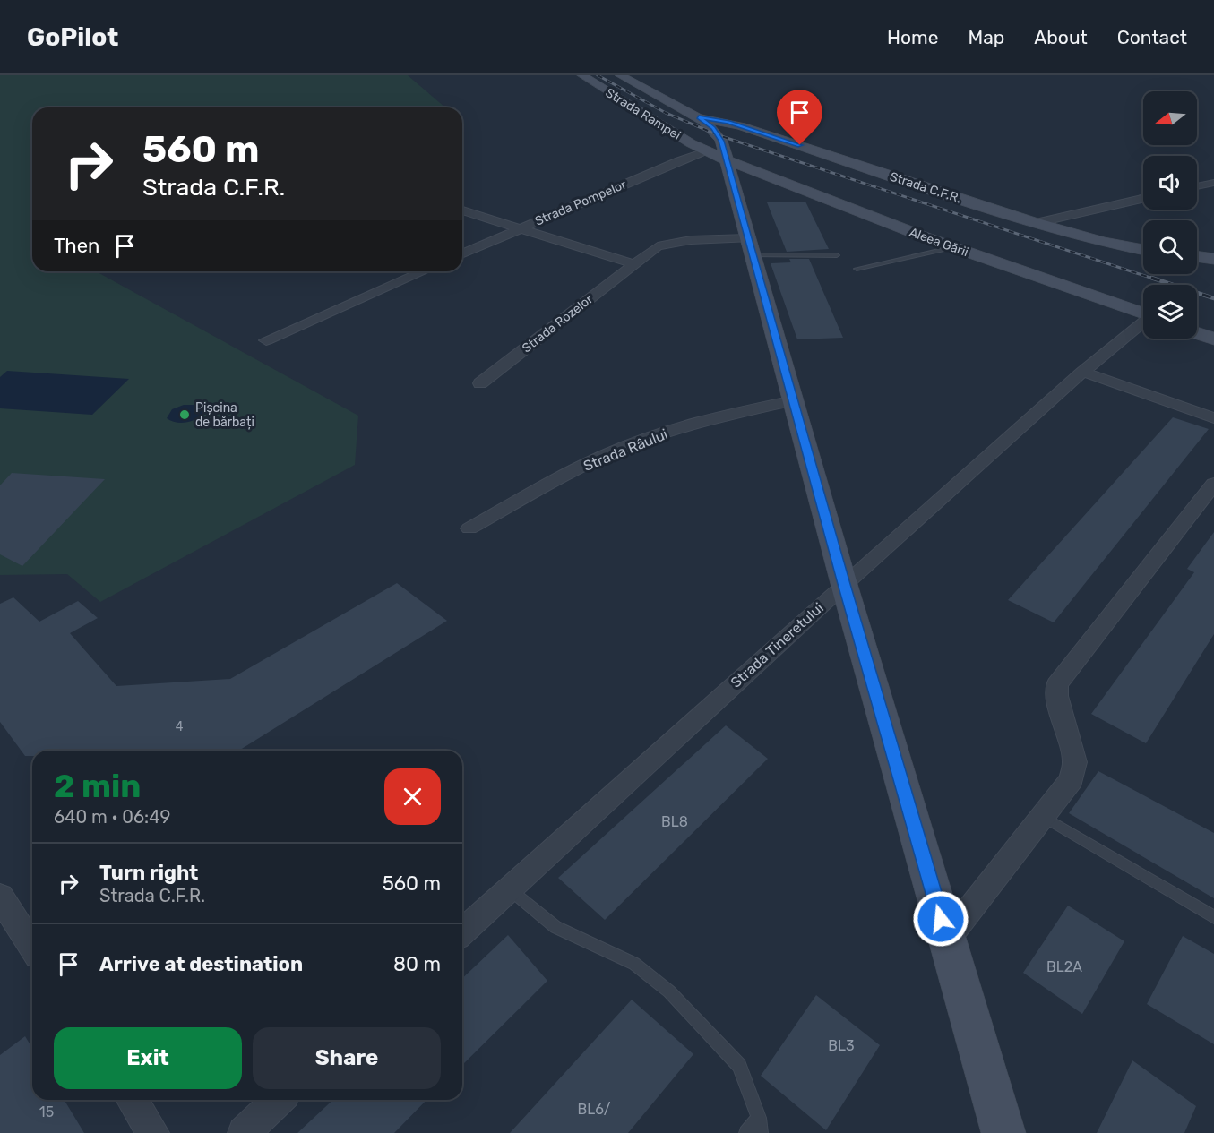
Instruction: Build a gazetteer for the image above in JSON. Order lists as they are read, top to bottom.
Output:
{
  "streets": {
    "street": [
      "Strada Rampei",
      "Strada C.F.R.",
      "Strada Pompelor",
      "Aleea Gării",
      "Strada Rozelor",
      "Strada Râului",
      "Strada Tineretului"
    ]
  },
  "crossings": [
    ["Strada Rampei", "Strada Pompelor"],
    ["Strada Rampei", "Aleea Gării"],
    ["Strada Pompelor", "Aleea Gării"]
  ],
  "places": ["Pișcina de bărbați"],
  "house_numbers": [
    "4",
    "BL8",
    "BL2A",
    "BL3",
    "BL6/",
    "15"
  ],
  "north": "left",
  "page": {
    "header": "GoPilot",
    "nav": [
      "Home",
      "Map",
      "About",
      "Contact"
    ],
    "turn": ["560 m", "Strada C.F.R."],
    "then": "Then",
    "heading": ["2 min", "640 m · 06:49"],
    "list": [
      {
        "name": "Turn right",
        "note": "Strada C.F.R.",
        "value": "560 m"
      },
      {
        "name": "Arrive at destination",
        "value": "80 m"
      }
    ],
    "buttons": ["Exit", "Share"]
  }
}
